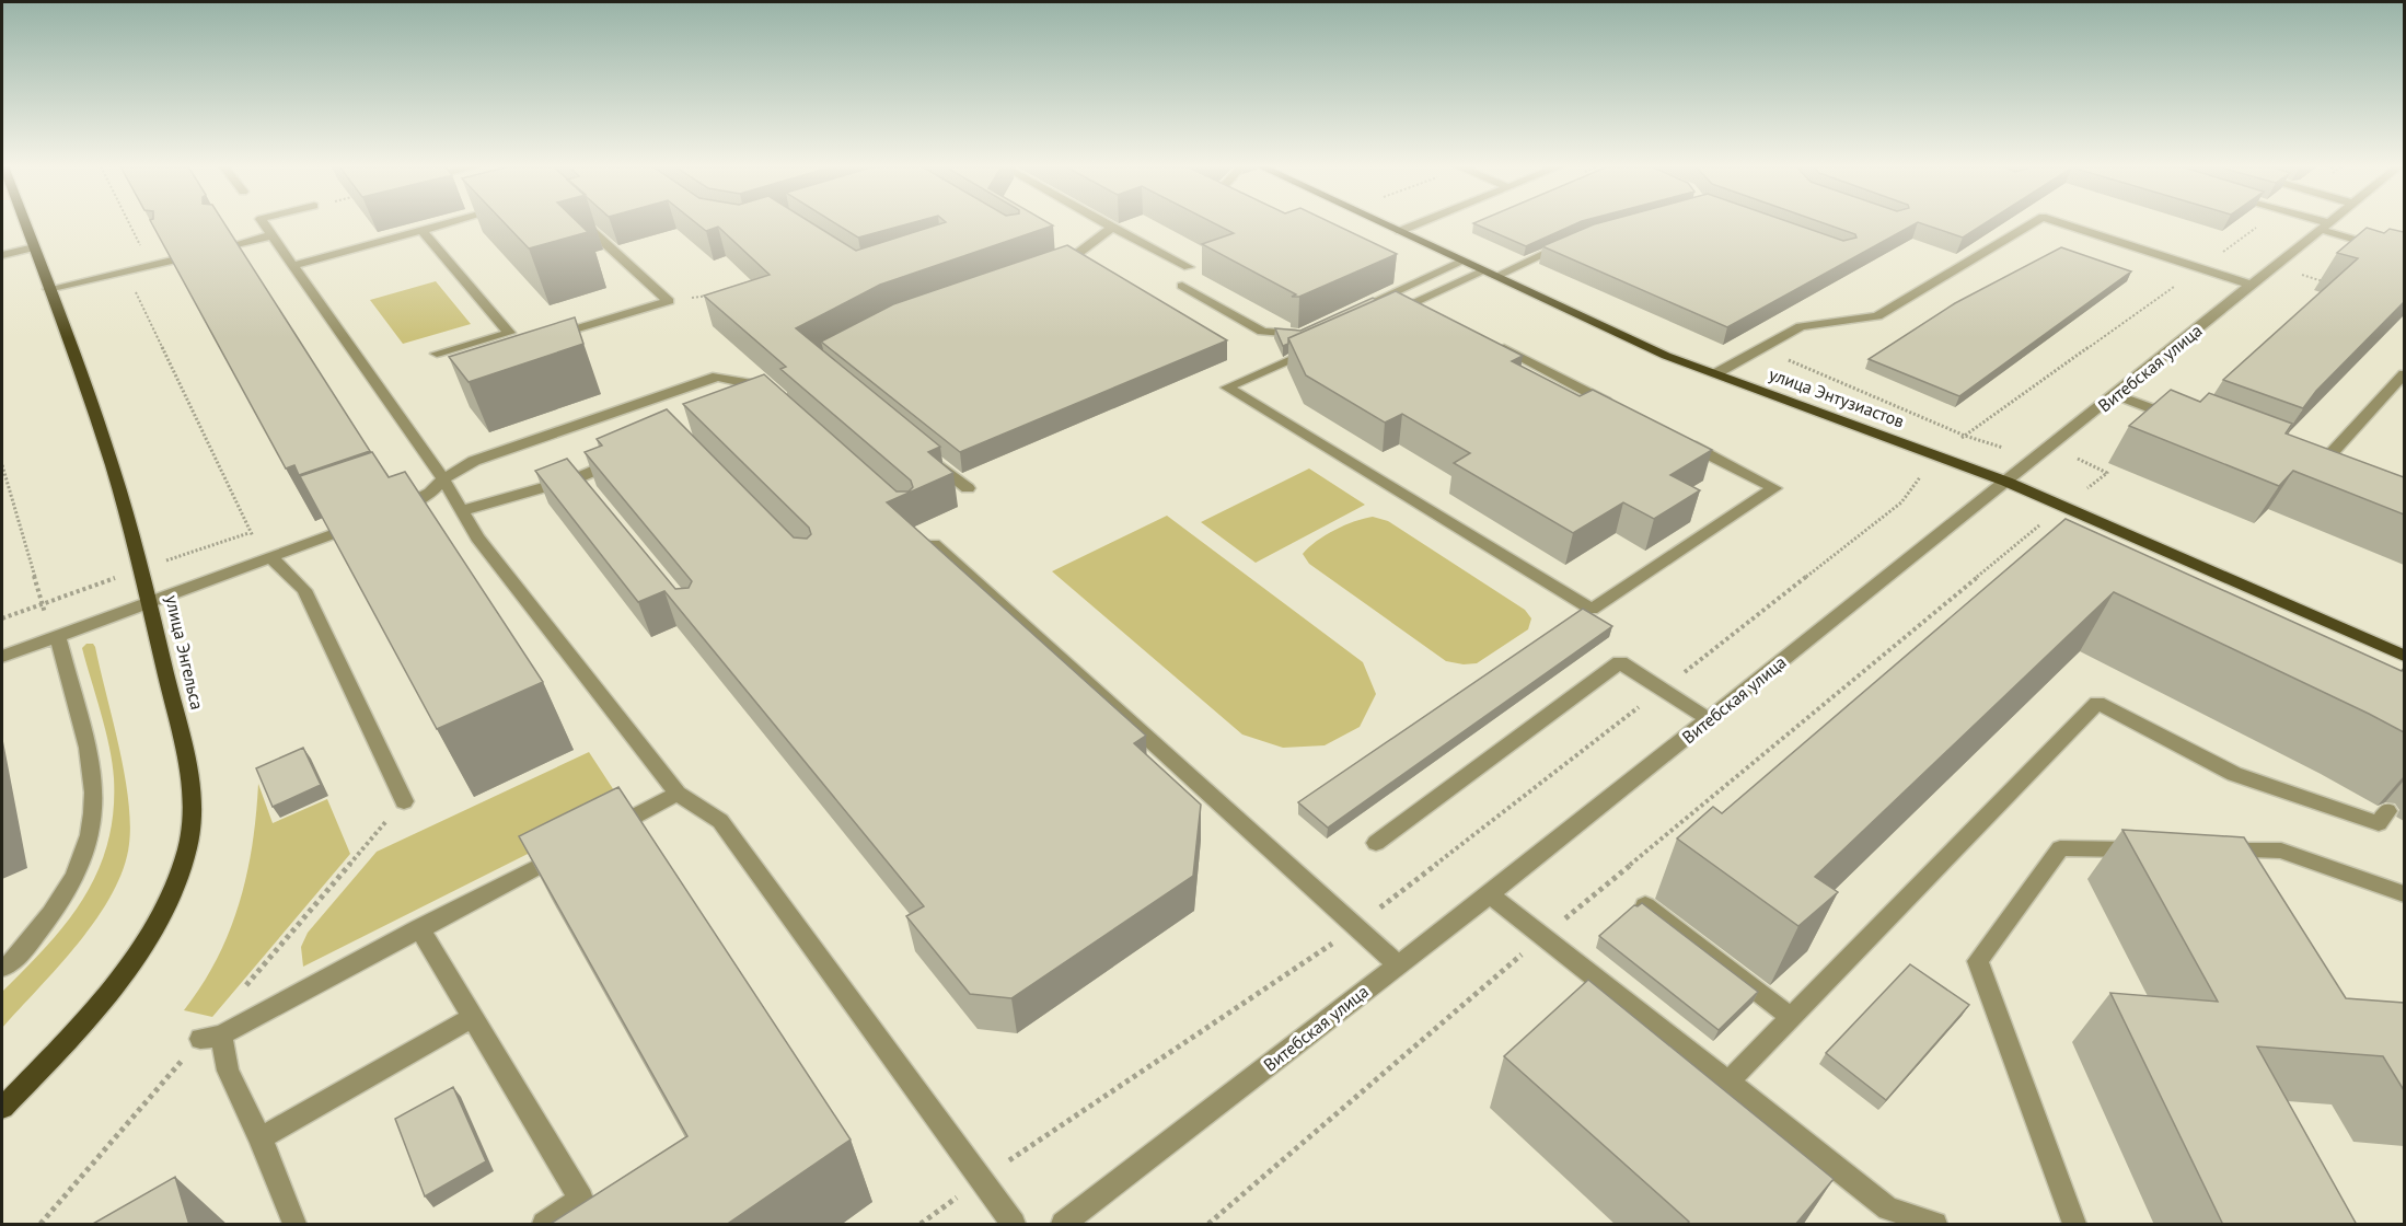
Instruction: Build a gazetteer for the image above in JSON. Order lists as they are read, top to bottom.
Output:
{
  "streets": {
    "main road": ["улица Энтузиастов", "улица Энгельса"],
    "street": ["Витебская улица"]
  },
  "crossings": [
    ["Витебская улица", "улица Энтузиастов"]
  ]
}
